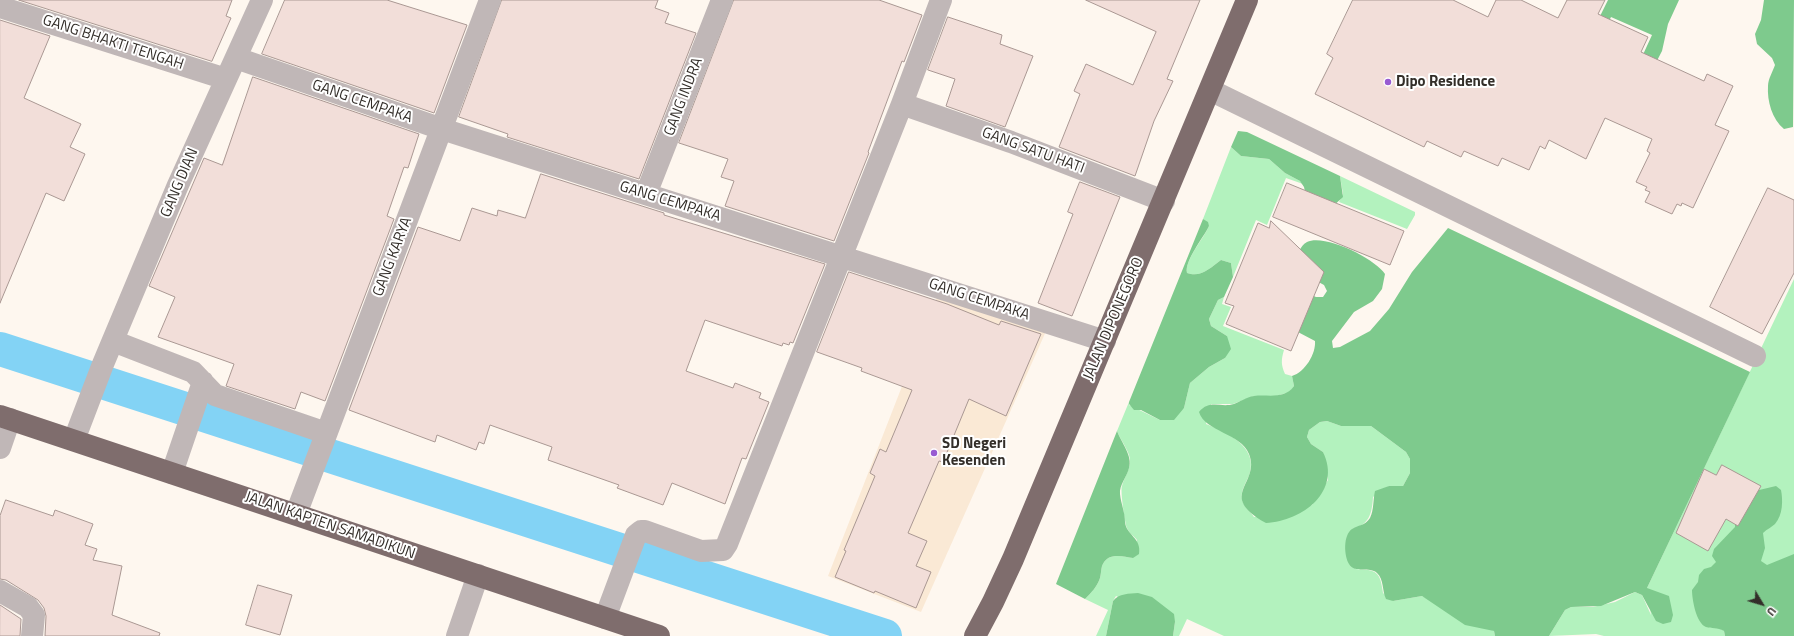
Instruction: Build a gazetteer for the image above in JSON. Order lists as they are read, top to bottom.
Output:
{
  "streets": {
    "highway": ["JALAN DIPONEGORO", "JALAN KAPTEN SAMADIKUN"],
    "street": [
      "GANG BHAKTI TENGAH",
      "GANG INDRA",
      "GANG CEMPAKA",
      "GANG SATU HATI",
      "GANG DIAN",
      "GANG KARYA"
    ]
  },
  "crossings": [
    ["GANG BHAKTI TENGAH", "GANG DIAN"],
    ["GANG INDRA", "GANG CEMPAKA"],
    ["GANG CEMPAKA", "GANG DIAN"],
    ["GANG CEMPAKA", "GANG KARYA"],
    ["GANG CEMPAKA", "JALAN DIPONEGORO"],
    ["GANG SATU HATI", "JALAN DIPONEGORO"],
    ["GANG DIAN", "JALAN KAPTEN SAMADIKUN"],
    ["GANG KARYA", "JALAN KAPTEN SAMADIKUN"]
  ],
  "places": ["Dipo Residence", "SD Negeri Kesenden"],
  "north": "bottom right"
}
